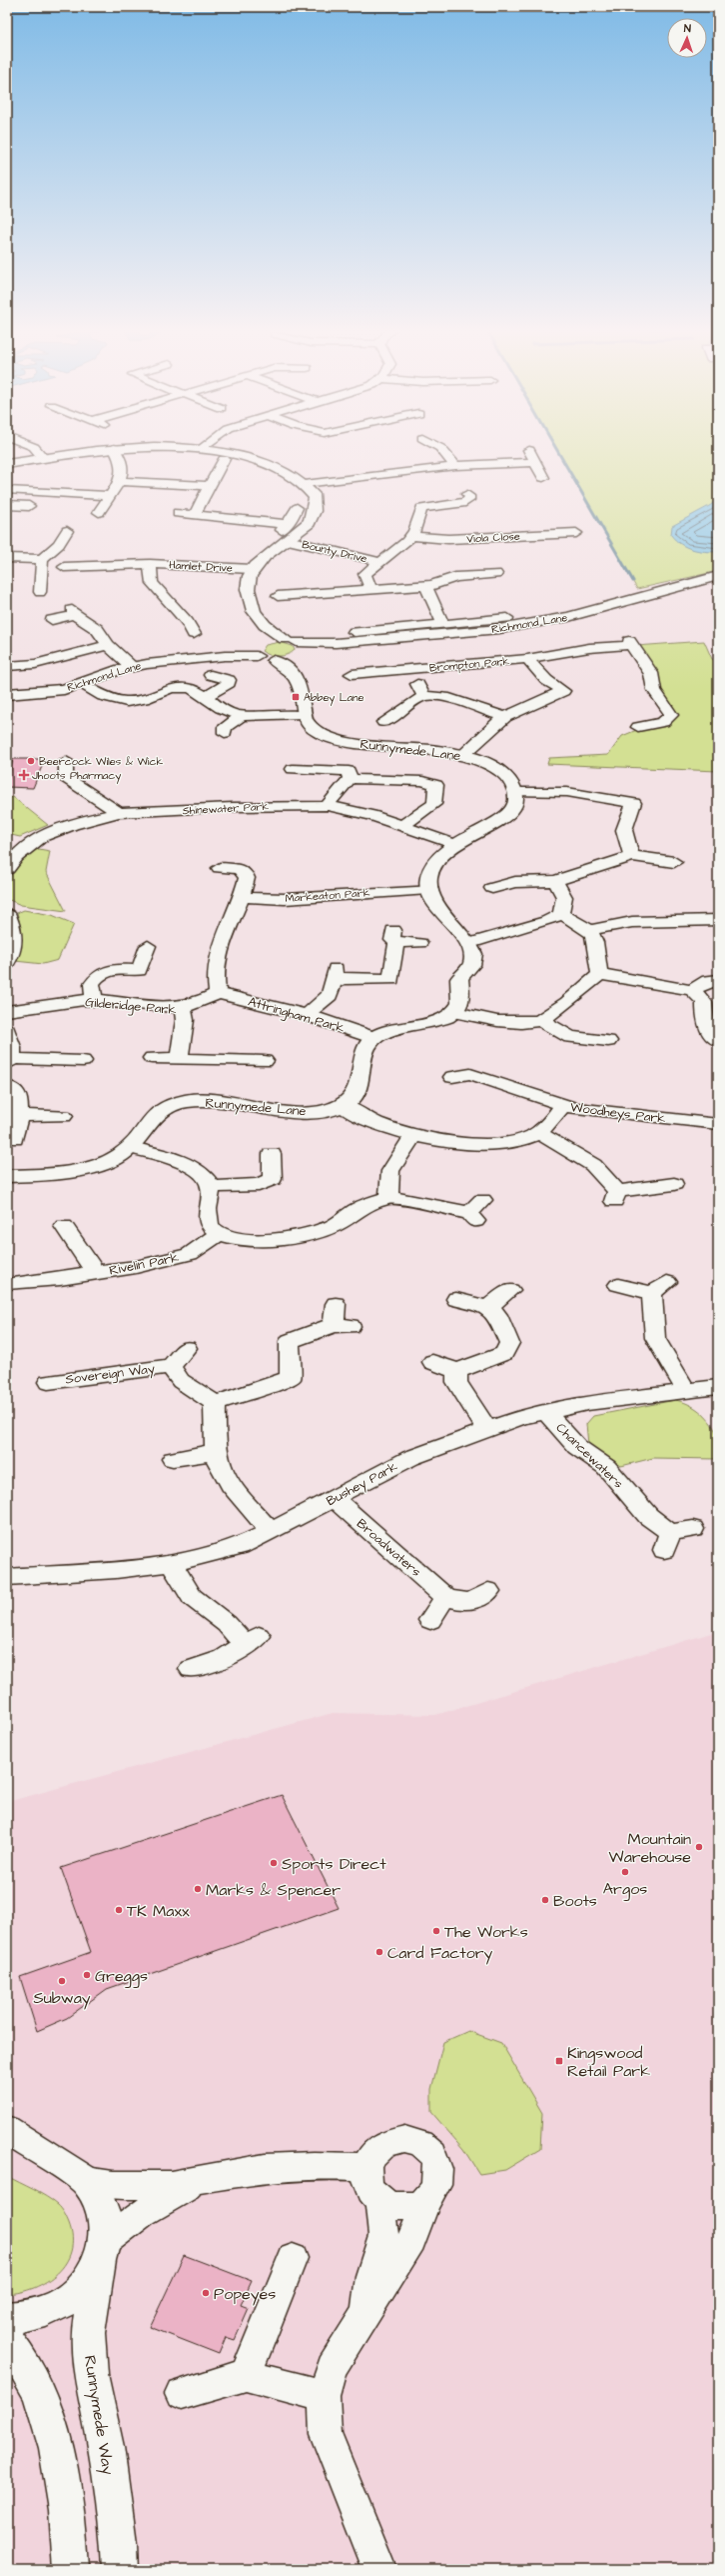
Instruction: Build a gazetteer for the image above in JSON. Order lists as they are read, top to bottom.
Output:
{
  "streets": {
    "street": [
      "Viola Close",
      "Bounty Drive",
      "Hamlet Drive",
      "Richmond Lane",
      "Brompton Park",
      "Runnymede Lane",
      "Shinewater Park",
      "Markeaton Park",
      "Gilderidge Park",
      "Attringham Park",
      "Woodheys Park",
      "Rivelin Park",
      "Sovereign Way",
      "Chancewaters",
      "Bushey Park",
      "Broadwaters",
      "Runnymede Way"
    ]
  },
  "crossings": [
    ["Viola Close", "Bounty Drive"],
    ["Brompton Park", "Runnymede Lane"],
    ["Runnymede Lane", "Attringham Park"],
    ["Chancewaters", "Bushey Park"],
    ["Bushey Park", "Broadwaters"]
  ],
  "places": {
    "transit": ["Abbey Lane", "Kingswood Retail Park"],
    "other": [
      "Beercock Wiles & Wick",
      "Mountain Warehouse",
      "Sports Direct",
      "Argos",
      "Marks & Spencer",
      "Boots",
      "TK Maxx",
      "The Works",
      "Card Factory",
      "Greggs",
      "Subway",
      "Popeyes"
    ],
    "health": ["Jhoots Pharmacy"]
  },
  "north": "top"
}
